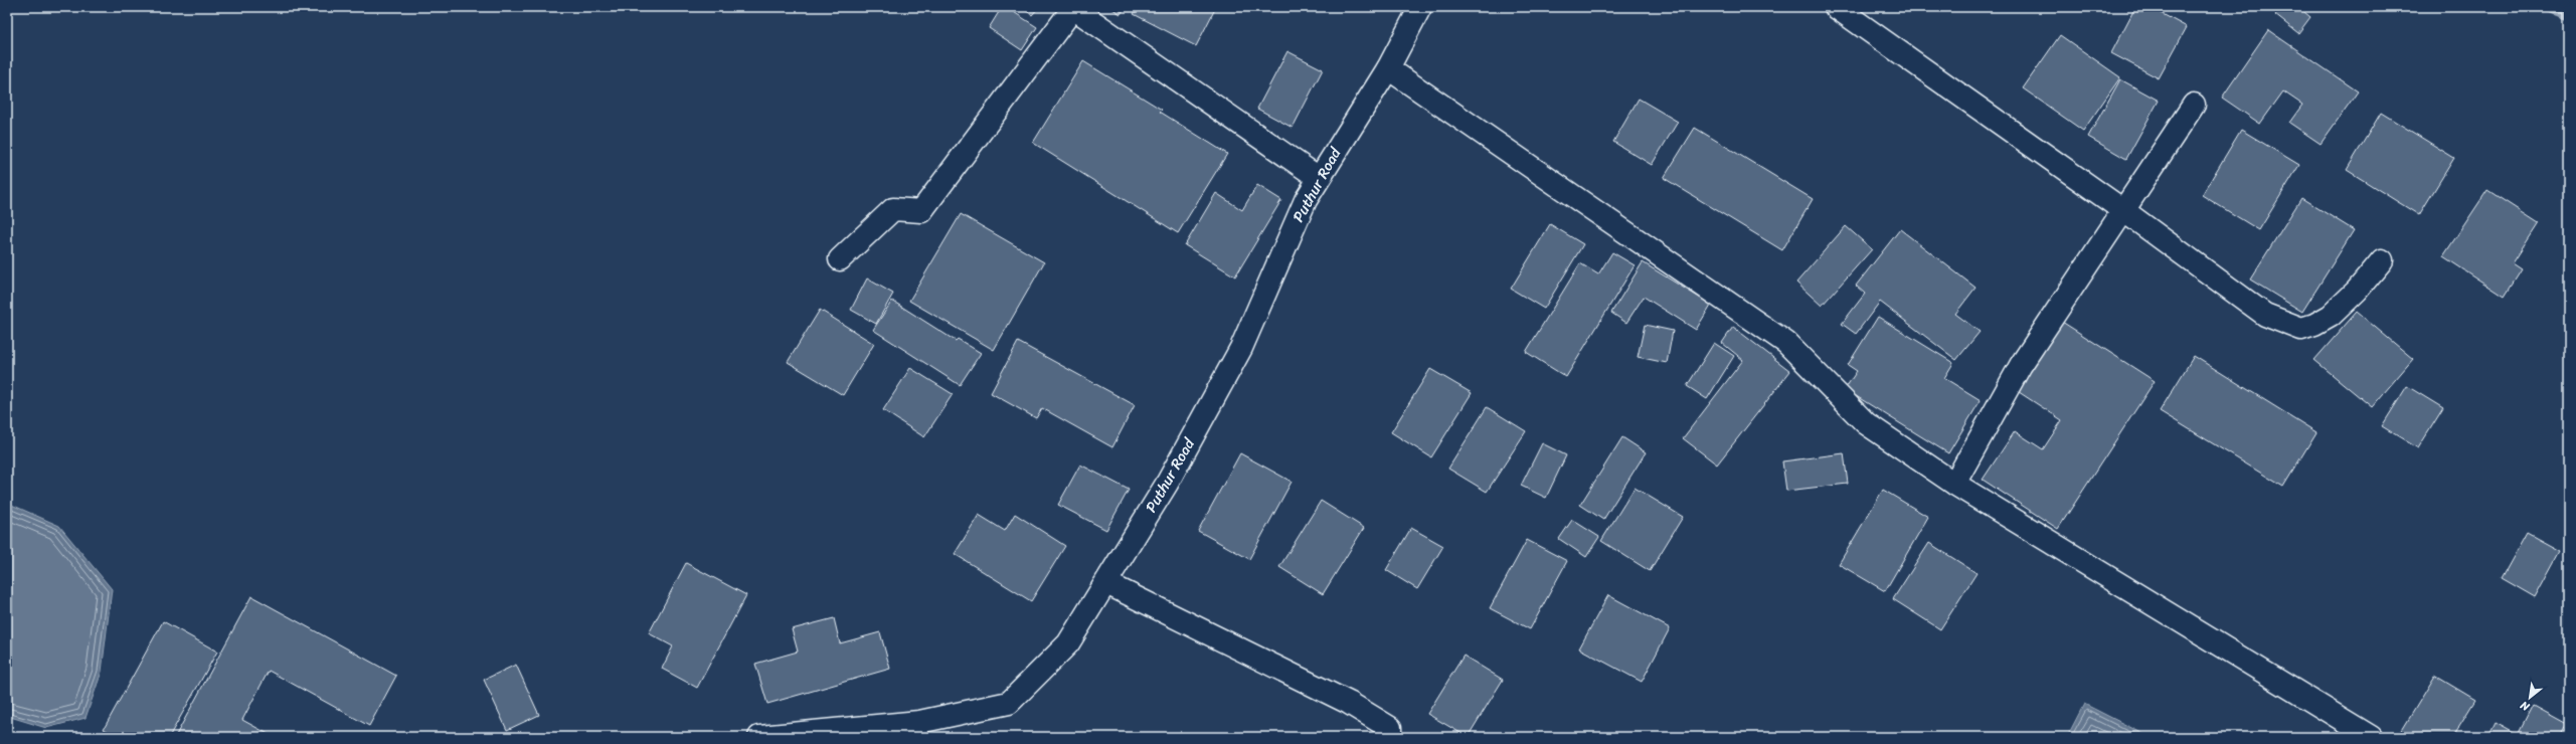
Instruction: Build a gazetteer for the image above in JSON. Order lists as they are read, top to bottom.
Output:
{
  "streets": {
    "street": ["Puthur Road"]
  },
  "north": "bottom left"
}
